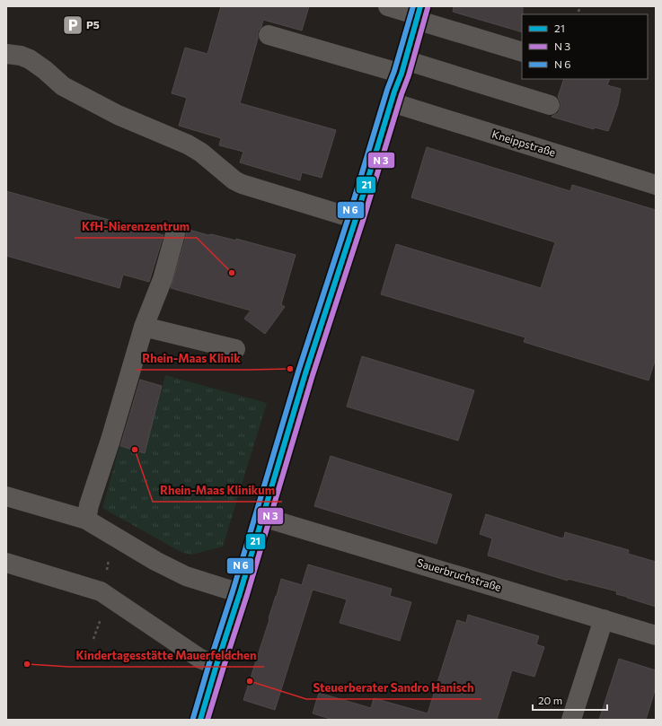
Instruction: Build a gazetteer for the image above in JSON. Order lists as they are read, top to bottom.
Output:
{
  "streets": {
    "street": ["Kneippstraße", "Sauerbruchstraße"]
  },
  "places": {
    "parking": ["P5"],
    "other": [
      "KfH-Nierenzentrum",
      "Rhein-Maas Klinik",
      "Rhein-Maas Klinikum",
      "Kindertagesstätte Mauerfeldchen",
      "Steuerberater Sandro Hanisch"
    ]
  },
  "lines": ["transit line 21"],
  "legend": ["21", "N 3", "N 6"],
  "scale_bar": "20 m"
}
